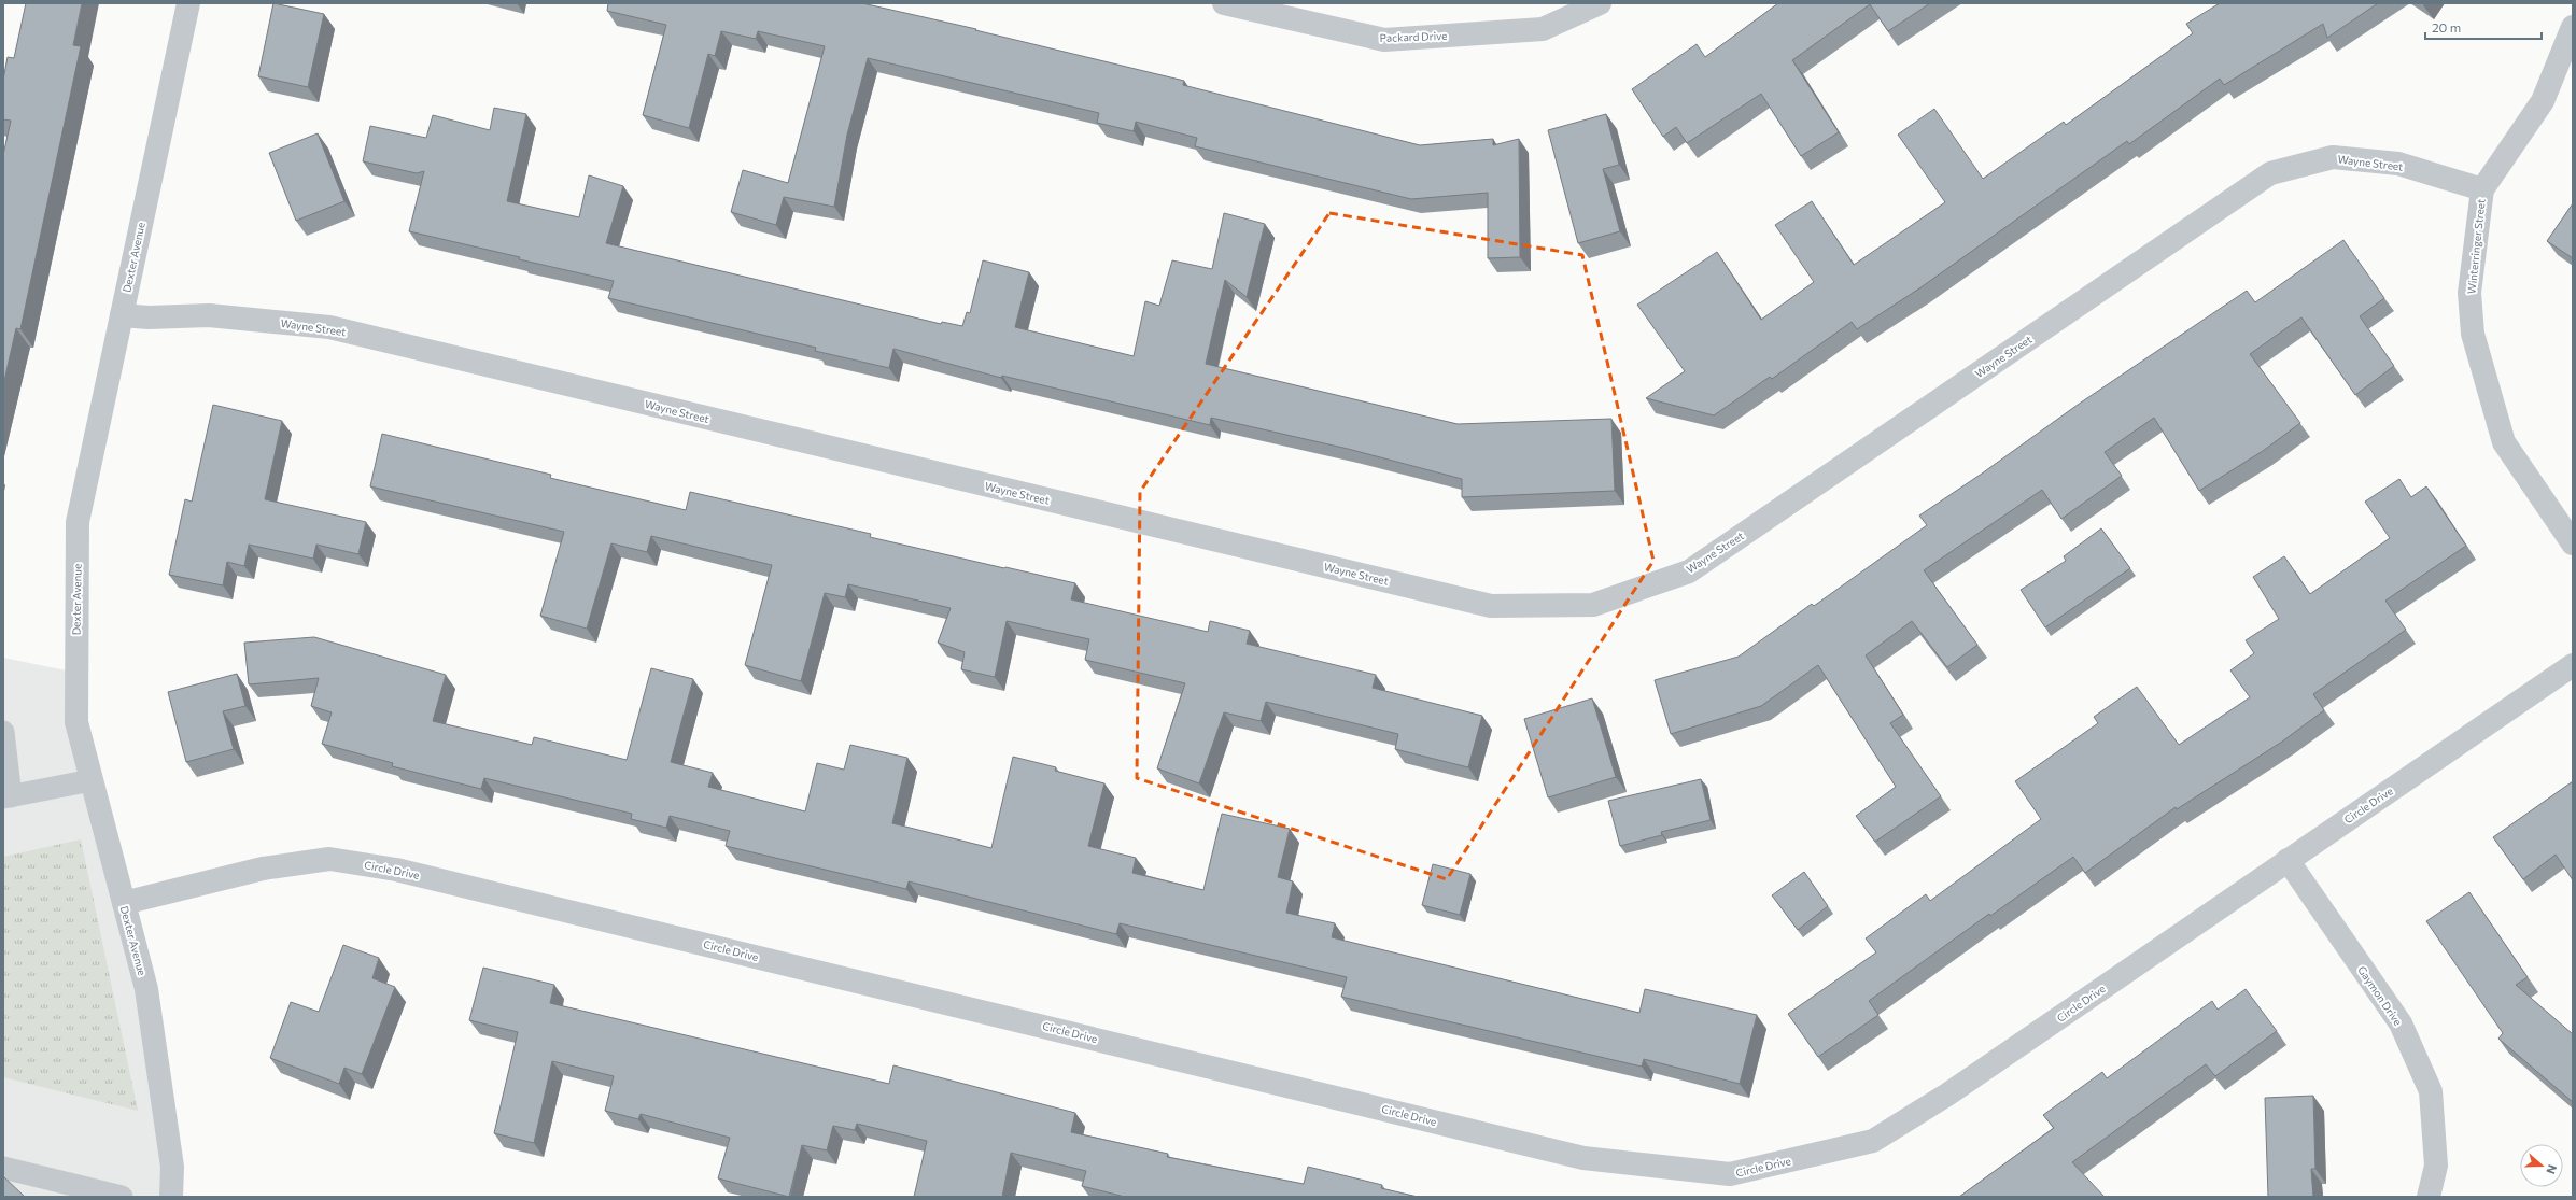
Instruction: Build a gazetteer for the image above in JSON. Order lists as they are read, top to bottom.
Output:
{
  "streets": {
    "street": [
      "Packard Drive",
      "Wayne Street",
      "Winterringer Street",
      "Dexter Avenue",
      "Circle Drive",
      "Gaymon Drive"
    ]
  },
  "crossings": [
    ["Wayne Street", "Winterringer Street"],
    ["Wayne Street", "Dexter Avenue"],
    ["Dexter Avenue", "Circle Drive"],
    ["Circle Drive", "Gaymon Drive"]
  ],
  "scale_bar": "20 m",
  "north": "right"
}
